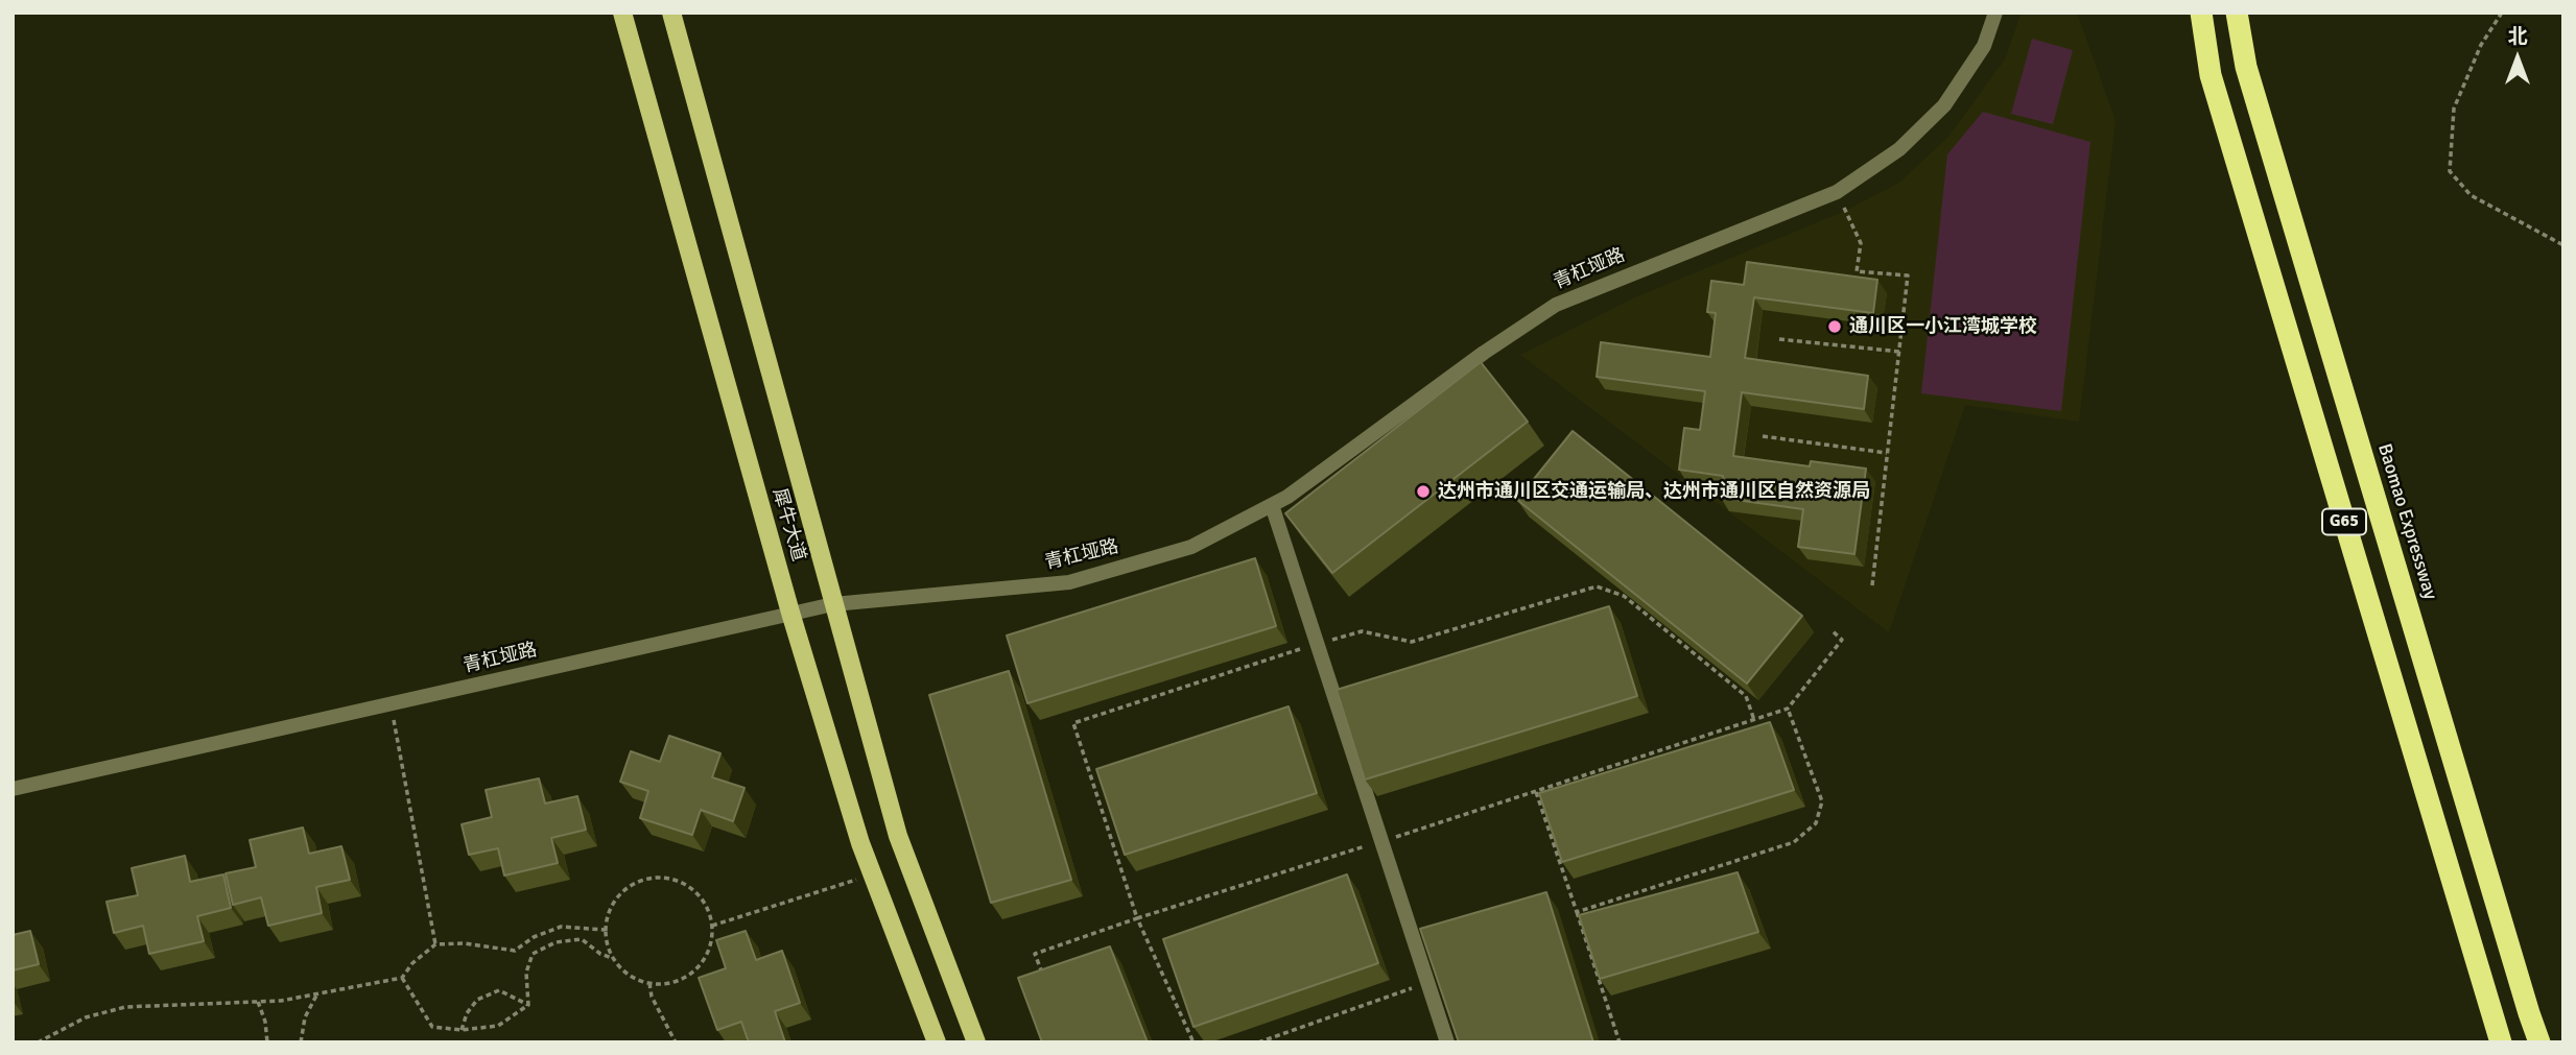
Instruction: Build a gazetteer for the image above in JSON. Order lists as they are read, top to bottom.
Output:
{
  "streets": {
    "highway": ["G65", "Baomao Expressway"],
    "main road": ["犀牛大道"],
    "street": ["青杠垭路"]
  },
  "crossings": [
    ["青杠垭路", "犀牛大道"]
  ],
  "places": ["通川区一小江湾城学校", "达州市通川区交通运输局、达州市通川区自然资源局"],
  "north": "top"
}
